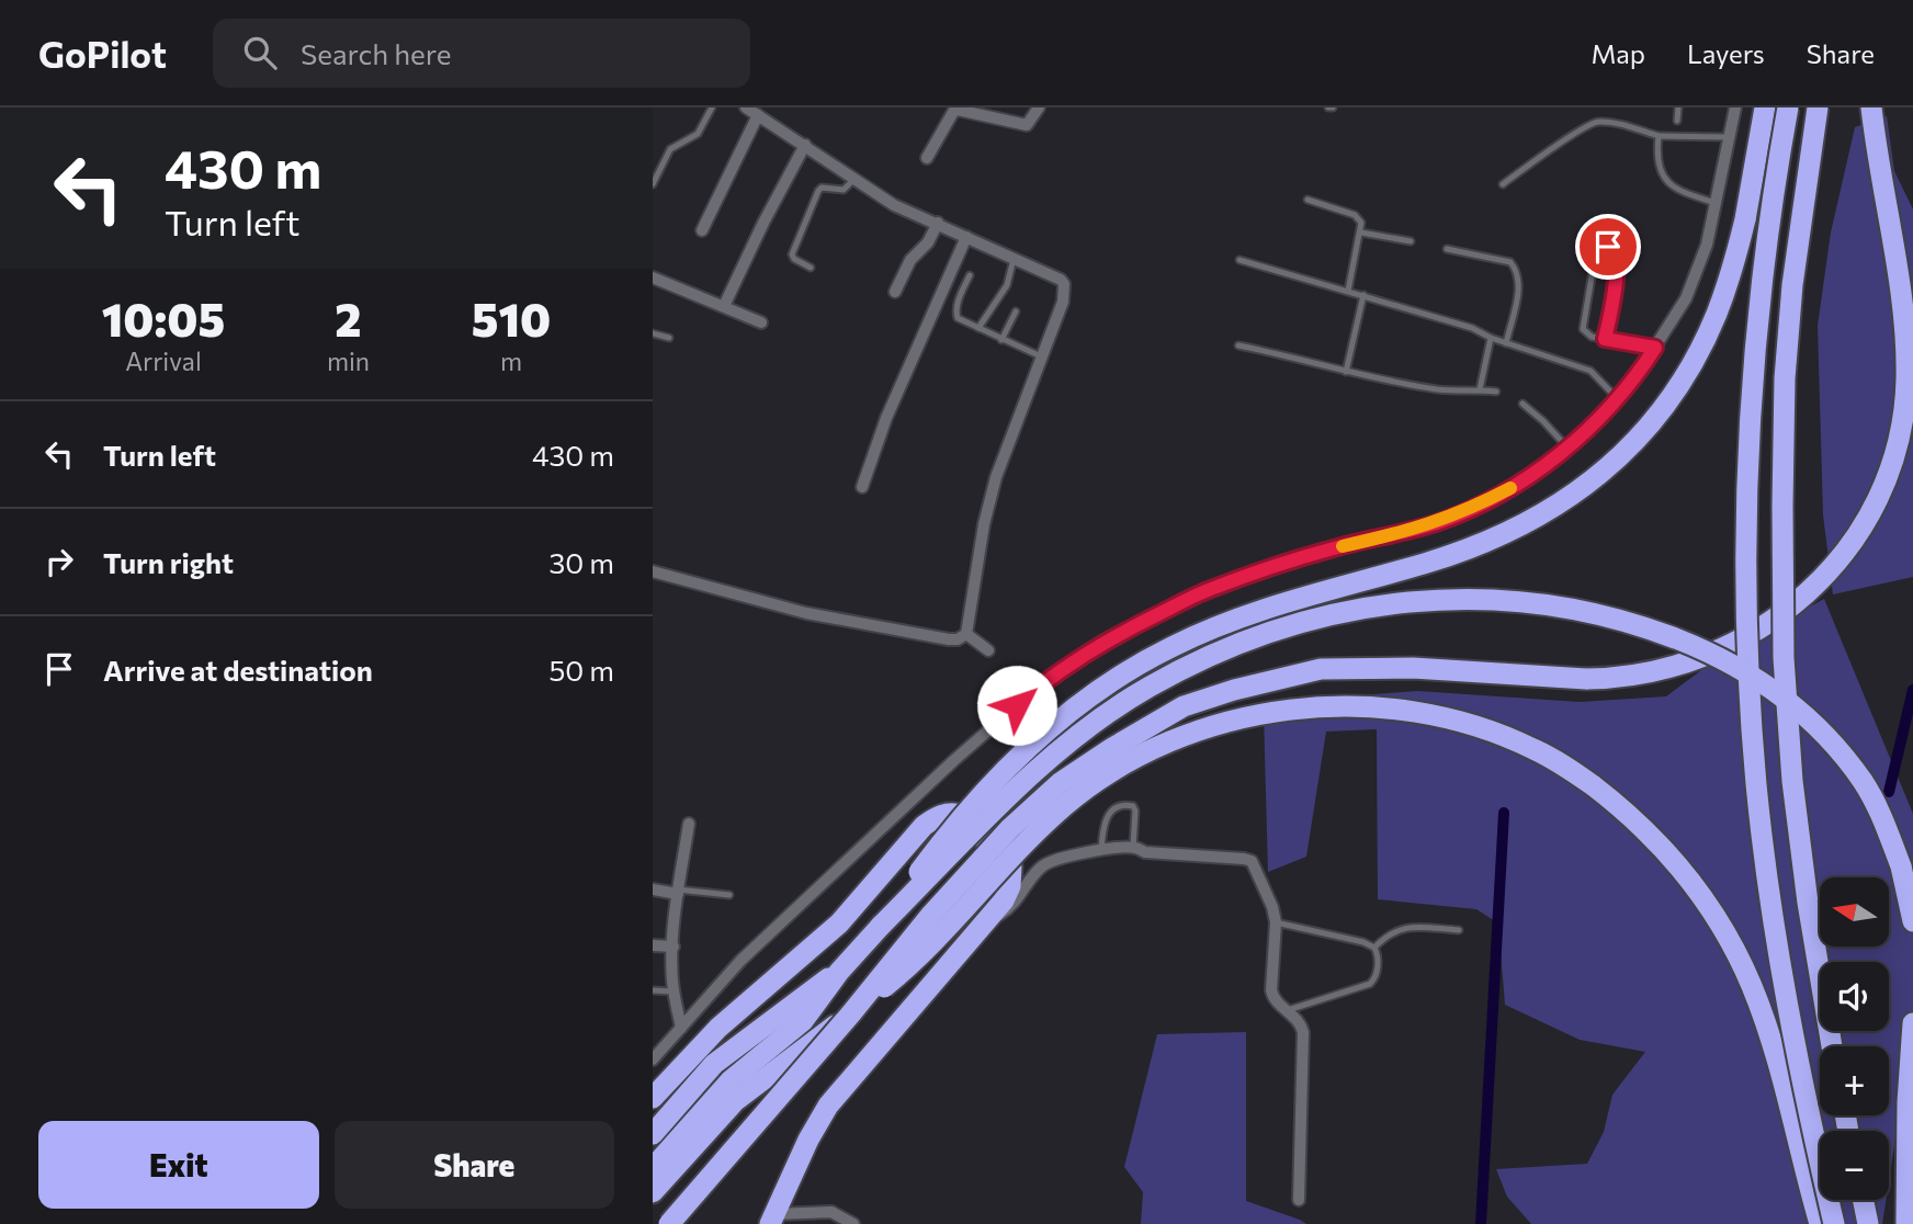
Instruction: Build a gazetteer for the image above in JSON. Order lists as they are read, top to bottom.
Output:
{
  "north": "left",
  "page": {
    "header": "GoPilot",
    "search": "Search here",
    "nav": ["Map", "Layers", "Share"],
    "turn": ["430 m", "Turn left"],
    "eta": [
      "10:05",
      "Arrival",
      "2",
      "min",
      "510",
      "m"
    ],
    "list": [
      {
        "name": "Turn left",
        "value": "430 m"
      },
      {
        "name": "Turn right",
        "value": "30 m"
      },
      {
        "name": "Arrive at destination",
        "value": "50 m"
      }
    ],
    "map_buttons": ["+", "−"],
    "buttons": ["Exit", "Share"]
  }
}
